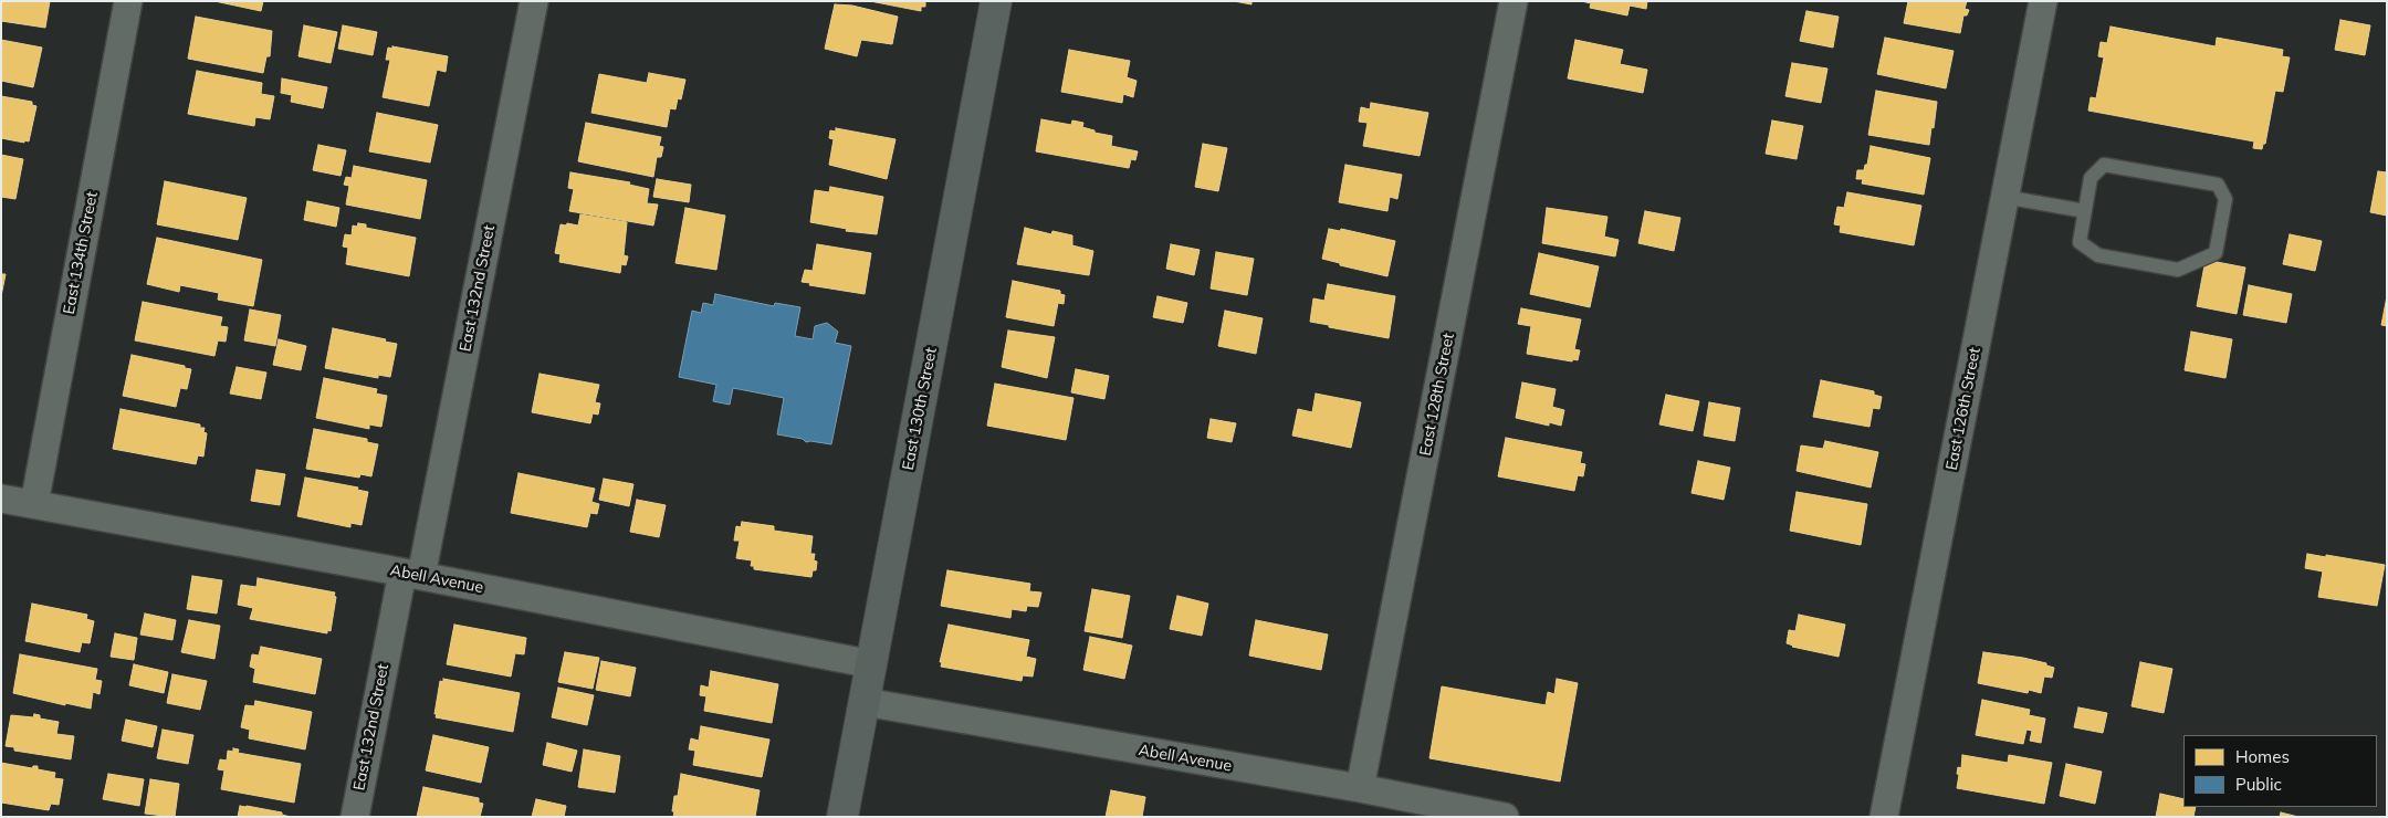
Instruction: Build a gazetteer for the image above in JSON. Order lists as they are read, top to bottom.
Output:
{
  "streets": {
    "street": [
      "East 134th Street",
      "East 132nd Street",
      "East 128th Street",
      "East 130th Street",
      "East 126th Street",
      "Abell Avenue"
    ]
  },
  "crossings": [
    ["East 134th Street", "Abell Avenue"],
    ["East 132nd Street", "Abell Avenue"],
    ["East 128th Street", "Abell Avenue"],
    ["East 130th Street", "Abell Avenue"]
  ],
  "legend": ["Homes", "Public"]
}
